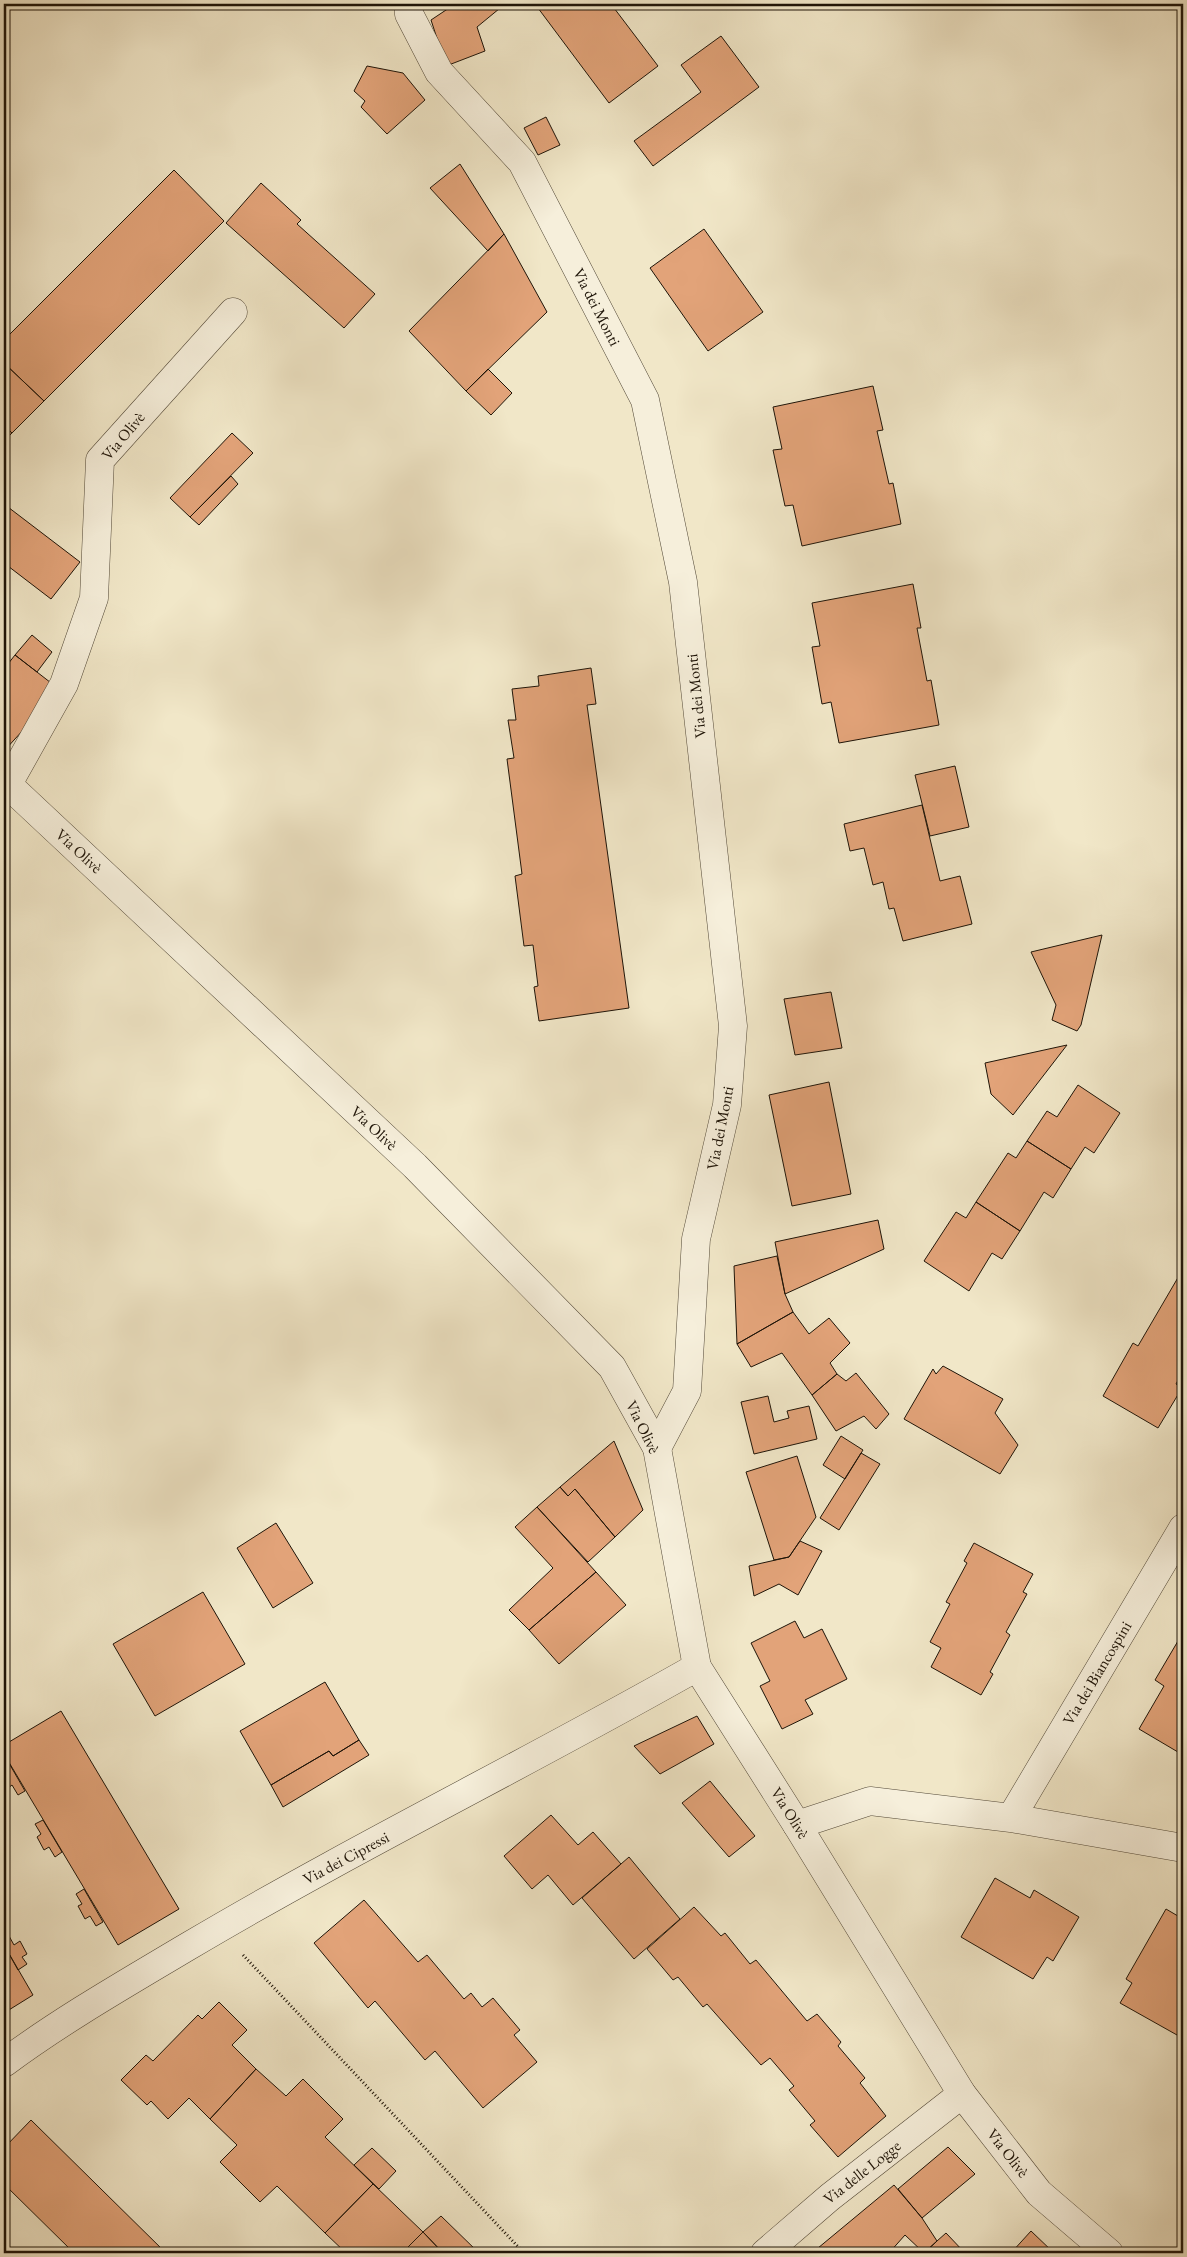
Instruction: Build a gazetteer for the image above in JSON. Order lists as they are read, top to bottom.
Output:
{
  "streets": {
    "street": [
      "Via dei Monti",
      "Via Olivè",
      "Via dei Biancospini",
      "Via dei Cipressi",
      "Via delle Logge"
    ]
  },
  "crossings": [
    ["Via dei Monti", "Via Olivè"],
    ["Via Olivè", "Via dei Cipressi"],
    ["Via Olivè", "Via delle Logge"]
  ]
}
